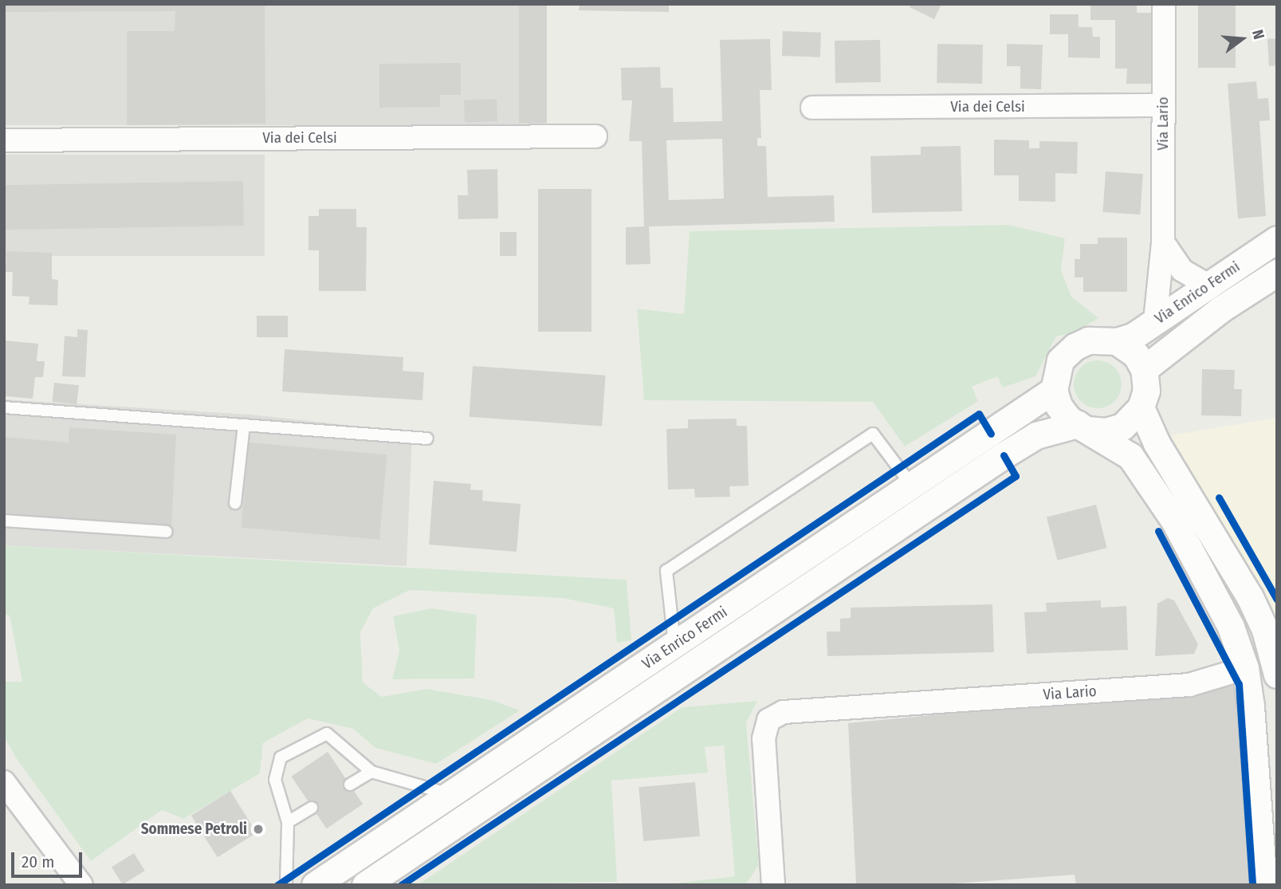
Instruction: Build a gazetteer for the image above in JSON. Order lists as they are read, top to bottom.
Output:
{
  "streets": {
    "street": ["Via dei Celsi", "Via Lario", "Via Enrico Fermi"]
  },
  "crossings": [
    ["Via dei Celsi", "Via Lario"],
    ["Via Lario", "Via Enrico Fermi"]
  ],
  "places": ["Sommese Petroli"],
  "scale_bar": "20 m",
  "north": "right"
}
